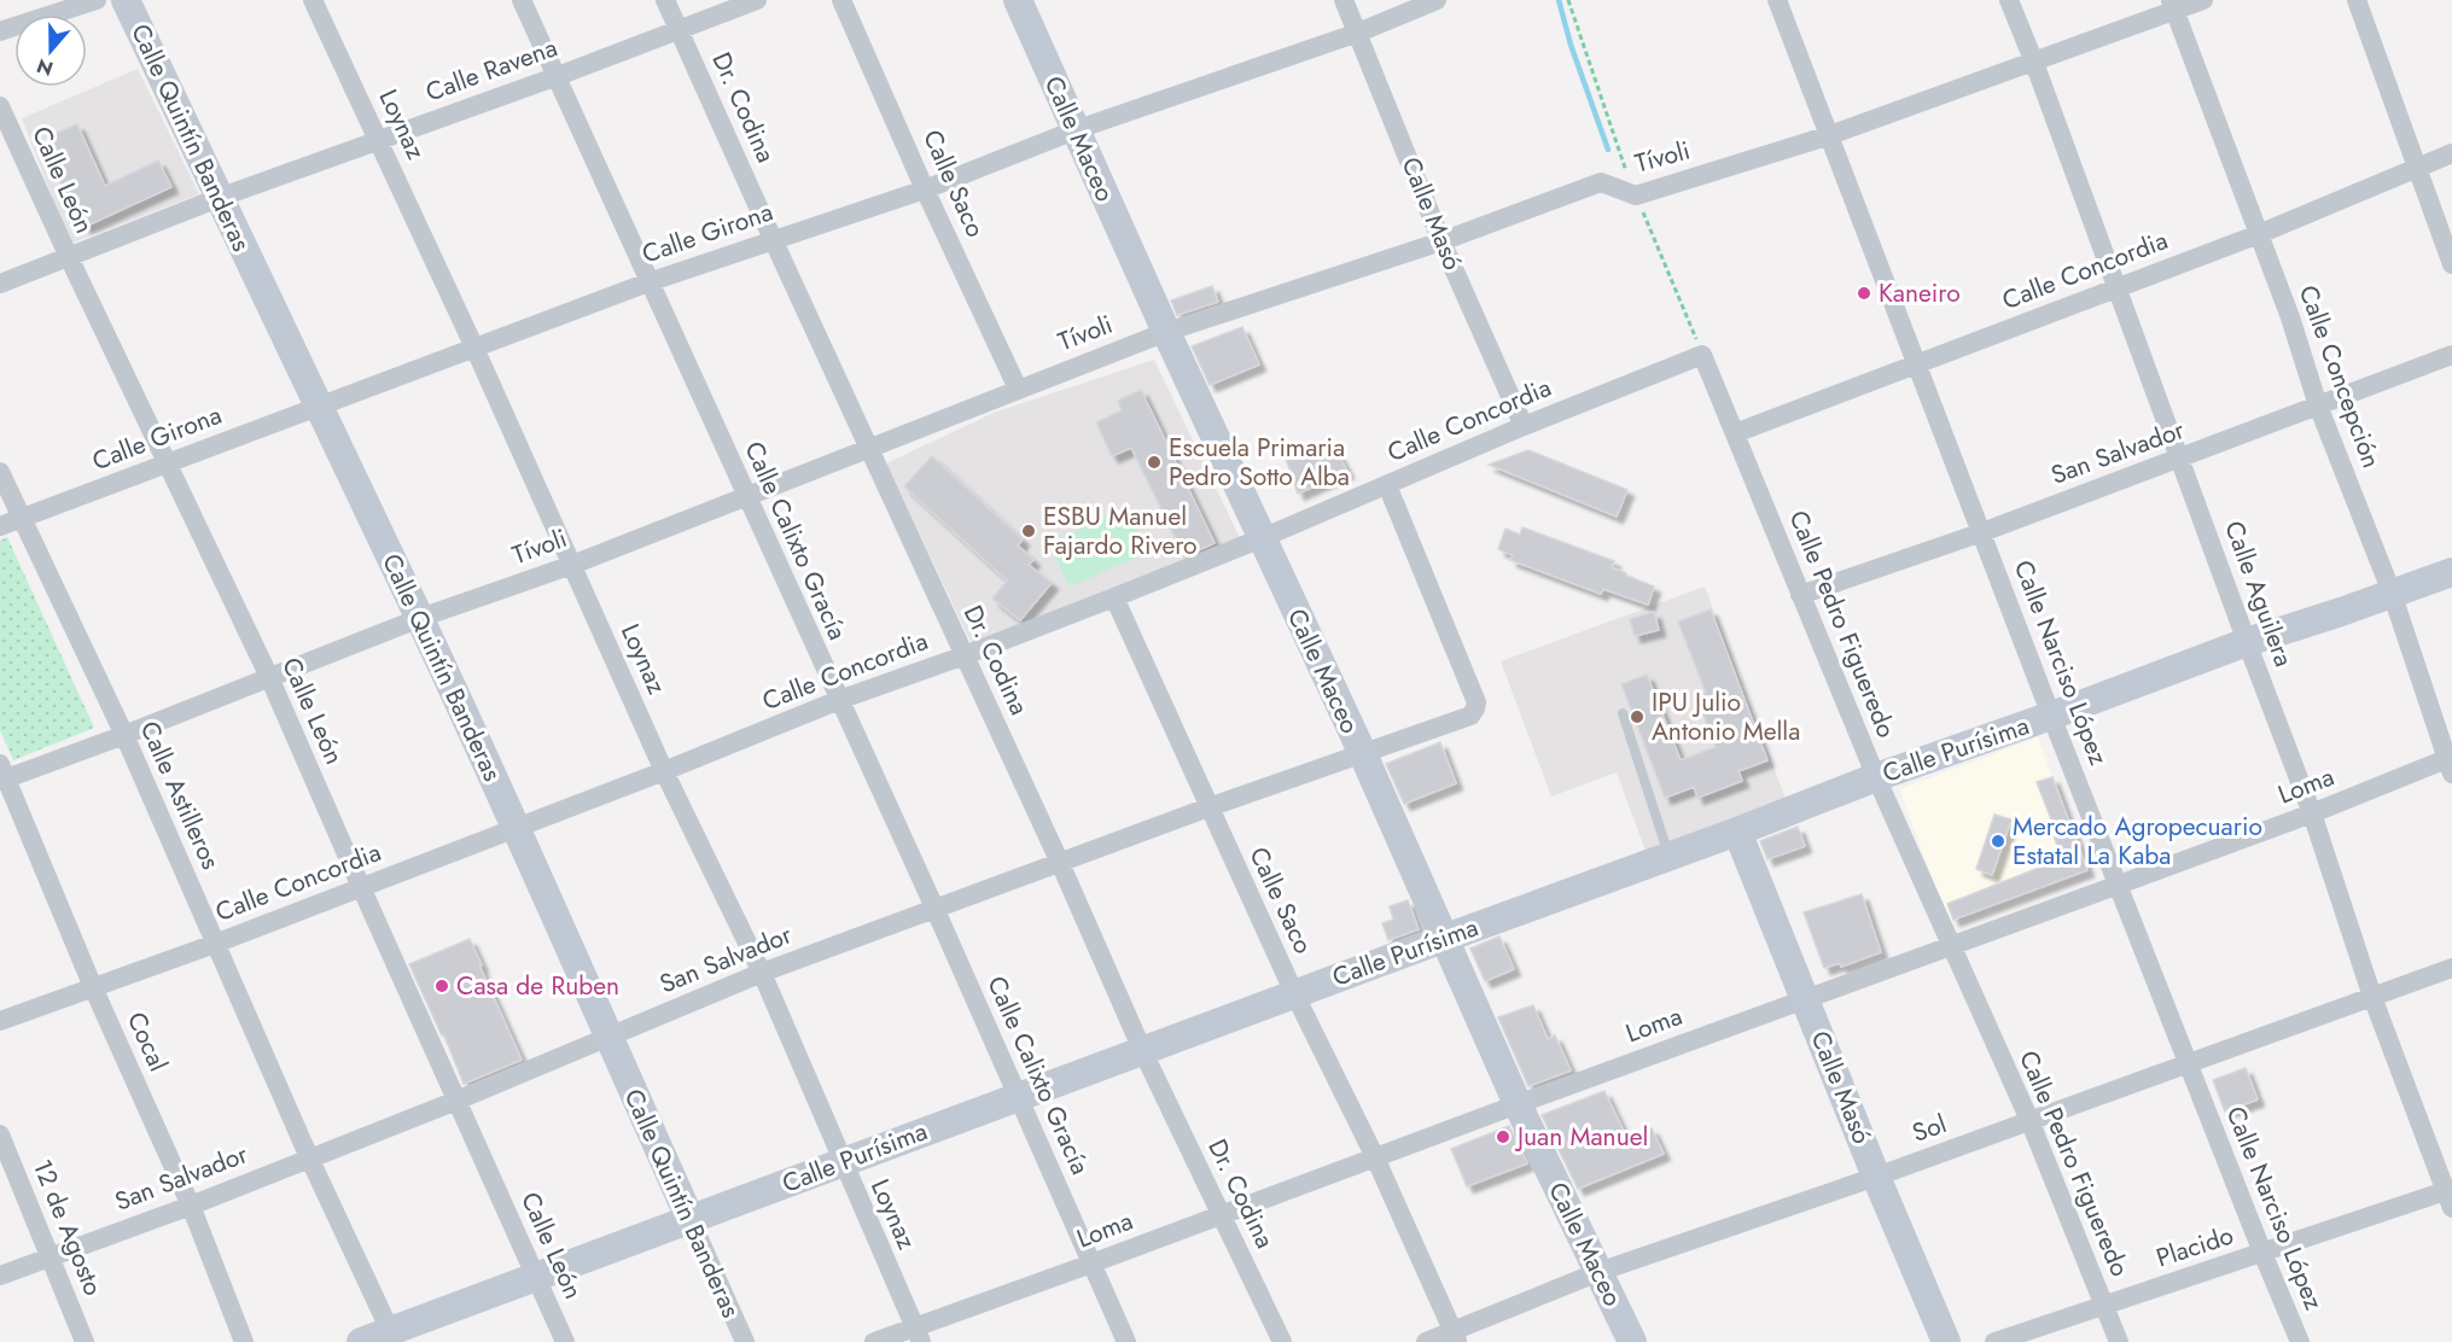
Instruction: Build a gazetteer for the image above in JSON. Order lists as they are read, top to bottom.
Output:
{
  "streets": {
    "street": [
      "Calle Ravena",
      "Dr. Codina",
      "Loynaz",
      "Calle Quintín Banderas",
      "Calle Maceo",
      "Tívoli",
      "Calle León",
      "Calle Saco",
      "Calle Masó",
      "Calle Girona",
      "Calle Concordia",
      "Calle Concepción",
      "San Salvador",
      "Calle Calixto Gracía",
      "Calle Aguilera",
      "Calle Pedro Figueredo",
      "Calle Narciso López",
      "Calle Purísima",
      "Loma",
      "Calle Astilleros",
      "Cocal",
      "Sol",
      "12 de Agosto",
      "Placido"
    ]
  },
  "crossings": [
    ["Calle Ravena", "Dr. Codina"],
    ["Calle Ravena", "Loynaz"],
    ["Calle Ravena", "Calle Quintín Banderas"],
    ["Calle Ravena", "Calle León"],
    ["Calle Ravena", "Calle Calixto Gracía"],
    ["Dr. Codina", "Tívoli"],
    ["Dr. Codina", "Calle Girona"],
    ["Dr. Codina", "Calle Concordia"],
    ["Dr. Codina", "San Salvador"],
    ["Dr. Codina", "Calle Purísima"],
    ["Dr. Codina", "Loma"],
    ["Loynaz", "Tívoli"],
    ["Loynaz", "Calle Girona"],
    ["Loynaz", "Calle Concordia"],
    ["Loynaz", "San Salvador"],
    ["Loynaz", "Calle Purísima"],
    ["Loynaz", "Loma"],
    ["Calle Quintín Banderas", "Tívoli"],
    ["Calle Quintín Banderas", "Calle Girona"],
    ["Calle Quintín Banderas", "Calle Concordia"],
    ["Calle Quintín Banderas", "San Salvador"],
    ["Calle Quintín Banderas", "Calle Purísima"],
    ["Calle Maceo", "Tívoli"],
    ["Calle Maceo", "Calle Girona"],
    ["Calle Maceo", "Calle Concordia"],
    ["Calle Maceo", "San Salvador"],
    ["Calle Maceo", "Calle Purísima"],
    ["Calle Maceo", "Loma"],
    ["Calle Maceo", "Sol"],
    ["Tívoli", "Calle León"],
    ["Tívoli", "Calle Saco"],
    ["Tívoli", "Calle Masó"],
    ["Tívoli", "Calle Concepción"],
    ["Tívoli", "Calle Calixto Gracía"],
    ["Tívoli", "Calle Aguilera"],
    ["Tívoli", "Calle Narciso López"],
    ["Tívoli", "Calle Astilleros"],
    ["Tívoli", "Cocal"],
    ["Calle León", "Calle Girona"],
    ["Calle León", "Calle Concordia"],
    ["Calle León", "San Salvador"],
    ["Calle León", "Calle Purísima"],
    ["Calle Saco", "Calle Girona"],
    ["Calle Saco", "Calle Concordia"],
    ["Calle Saco", "San Salvador"],
    ["Calle Saco", "Calle Purísima"],
    ["Calle Saco", "Loma"],
    ["Calle Saco", "Sol"],
    ["Calle Masó", "Calle Girona"],
    ["Calle Masó", "Calle Concordia"],
    ["Calle Masó", "Calle Purísima"],
    ["Calle Masó", "Loma"],
    ["Calle Masó", "Sol"],
    ["Calle Girona", "Calle Calixto Gracía"],
    ["Calle Girona", "Calle Astilleros"],
    ["Calle Concordia", "Calle Concepción"],
    ["Calle Concordia", "San Salvador"],
    ["Calle Concordia", "Calle Calixto Gracía"],
    ["Calle Concordia", "Calle Aguilera"],
    ["Calle Concordia", "Calle Pedro Figueredo"],
    ["Calle Concordia", "Calle Narciso López"],
    ["Calle Concordia", "Calle Astilleros"],
    ["Calle Concordia", "Cocal"],
    ["Calle Concepción", "San Salvador"],
    ["Calle Concepción", "Calle Purísima"],
    ["Calle Concepción", "Loma"],
    ["San Salvador", "Calle Calixto Gracía"],
    ["San Salvador", "Calle Aguilera"],
    ["San Salvador", "Calle Pedro Figueredo"],
    ["San Salvador", "Calle Narciso López"],
    ["San Salvador", "Calle Astilleros"],
    ["San Salvador", "Cocal"],
    ["San Salvador", "12 de Agosto"],
    ["Calle Calixto Gracía", "Calle Purísima"],
    ["Calle Calixto Gracía", "Loma"],
    ["Calle Aguilera", "Calle Purísima"],
    ["Calle Aguilera", "Loma"],
    ["Calle Aguilera", "Sol"],
    ["Calle Aguilera", "Placido"],
    ["Calle Pedro Figueredo", "Calle Purísima"],
    ["Calle Pedro Figueredo", "Loma"],
    ["Calle Pedro Figueredo", "Sol"],
    ["Calle Pedro Figueredo", "Placido"],
    ["Calle Narciso López", "Calle Purísima"],
    ["Calle Narciso López", "Loma"],
    ["Calle Narciso López", "Sol"],
    ["Calle Narciso López", "Placido"],
    ["Calle Purísima", "Calle Astilleros"]
  ],
  "places": [
    "Kaneiro",
    "Escuela Primaria Pedro Sotto Alba",
    "ESBU Manuel Fajardo Rivero",
    "IPU Julio Antonio Mella",
    "Mercado Agropecuario Estatal La Kaba",
    "Casa de Ruben",
    "Juan Manuel"
  ],
  "north": "bottom"
}
